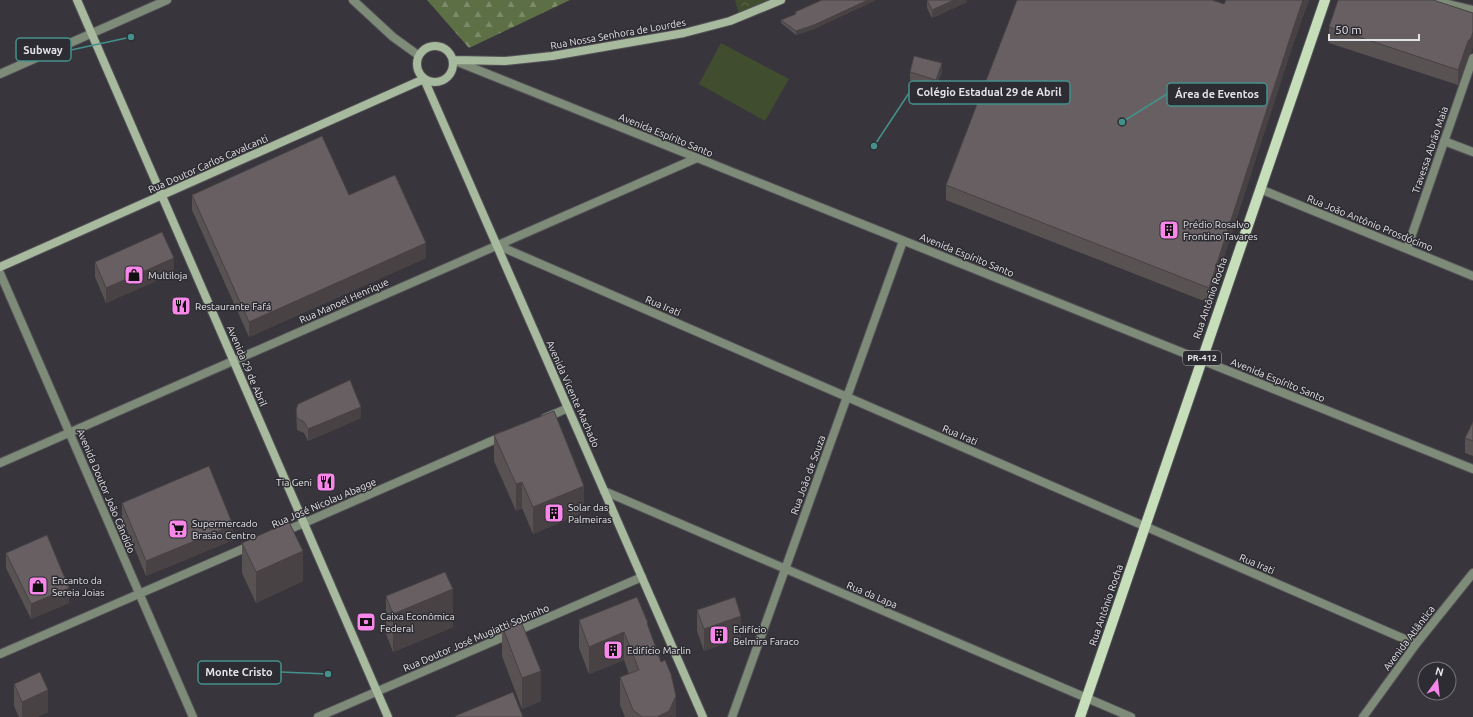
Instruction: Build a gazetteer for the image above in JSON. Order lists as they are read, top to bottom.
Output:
{
  "streets": {
    "main road": [
      "Rua Nossa Senhora de Lourdes",
      "Rua Doutor Carlos Cavalcanti",
      "Rua Antônio Rocha",
      "PR-412",
      "Avenida 29 de Abril",
      "Avenida Vicente Machado"
    ],
    "street": [
      "Avenida Espírito Santo",
      "Travessa Abrão Maia",
      "Rua João Antônio Prosdócimo",
      "Rua Manoel Henrique",
      "Rua Irati",
      "Rua João de Souza",
      "Avenida Doutor João Cândido",
      "Rua José Nicolau Abagge",
      "Rua da Lapa",
      "Rua Doutor José Mugiatti Sobrinho",
      "Avenida Atlântica"
    ]
  },
  "crossings": [
    ["Rua Nossa Senhora de Lourdes", "Avenida Espírito Santo"],
    ["Rua Nossa Senhora de Lourdes", "Rua Doutor Carlos Cavalcanti"],
    ["Rua Nossa Senhora de Lourdes", "Avenida Vicente Machado"],
    ["Avenida Espírito Santo", "Rua Doutor Carlos Cavalcanti"],
    ["Avenida Espírito Santo", "Rua Antônio Rocha"],
    ["Avenida Espírito Santo", "Rua Manoel Henrique"],
    ["Avenida Espírito Santo", "Avenida Vicente Machado"],
    ["Avenida Espírito Santo", "Rua João de Souza"],
    ["Travessa Abrão Maia", "Rua João Antônio Prosdócimo"],
    ["Rua Doutor Carlos Cavalcanti", "Avenida 29 de Abril"],
    ["Rua Doutor Carlos Cavalcanti", "Avenida Vicente Machado"],
    ["Rua João Antônio Prosdócimo", "Rua Antônio Rocha"],
    ["Rua Antônio Rocha", "Rua Irati"],
    ["Rua Antônio Rocha", "Rua da Lapa"],
    ["Rua Manoel Henrique", "Rua Irati"],
    ["Rua Manoel Henrique", "Avenida 29 de Abril"],
    ["Rua Manoel Henrique", "Avenida Vicente Machado"],
    ["Rua Manoel Henrique", "Avenida Doutor João Cândido"],
    ["Rua Irati", "Avenida Vicente Machado"],
    ["Rua Irati", "Rua João de Souza"],
    ["Rua Irati", "Avenida Atlântica"],
    ["Avenida 29 de Abril", "Rua José Nicolau Abagge"],
    ["Avenida 29 de Abril", "Rua Doutor José Mugiatti Sobrinho"],
    ["Avenida Vicente Machado", "Rua da Lapa"],
    ["Avenida Vicente Machado", "Rua Doutor José Mugiatti Sobrinho"],
    ["Rua João de Souza", "Rua da Lapa"]
  ],
  "places": {
    "other": [
      "Subway",
      "Área de Eventos",
      "Colégio Estadual 29 de Abril",
      "Monte Cristo"
    ],
    "building": [
      "Prédio Rosalvo Frontino Tavares",
      "Solar das Palmeiras",
      "Edifício Belmira Faraco",
      "Edifício Marlin"
    ],
    "shop": ["Multiloja", "Encanto da Sereia Joias"],
    "restaurant": ["Restaurante Fafá", "Tia Geni"],
    "supermarket": ["Supermercado Brasão Centro"],
    "bank": ["Caixa Econômica Federal"]
  },
  "scale_bar": "50 m",
  "north": "top"
}
